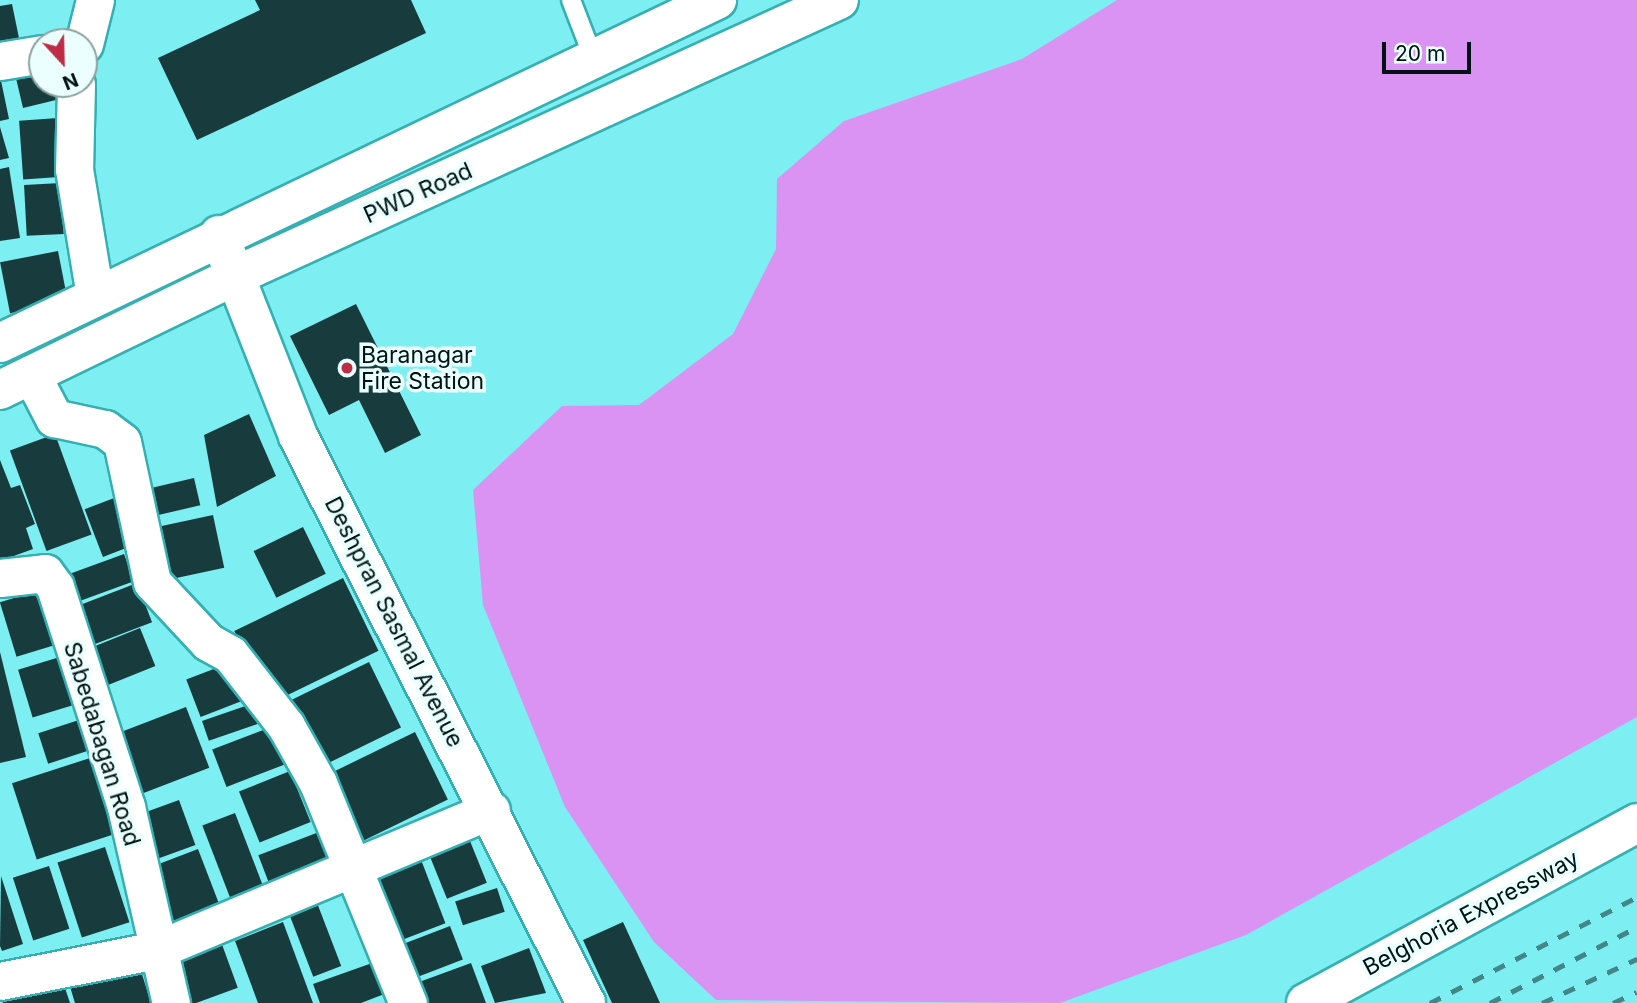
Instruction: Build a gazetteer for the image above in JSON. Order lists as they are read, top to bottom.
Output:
{
  "streets": {
    "main road": ["PWD Road", "Deshpran Sasmal Avenue", "Belghoria Expressway"],
    "street": ["Sabedabagan Road"]
  },
  "crossings": [
    ["PWD Road", "Deshpran Sasmal Avenue"]
  ],
  "places": ["Baranagar Fire Station"],
  "scale_bar": "20 m",
  "north": "bottom"
}
